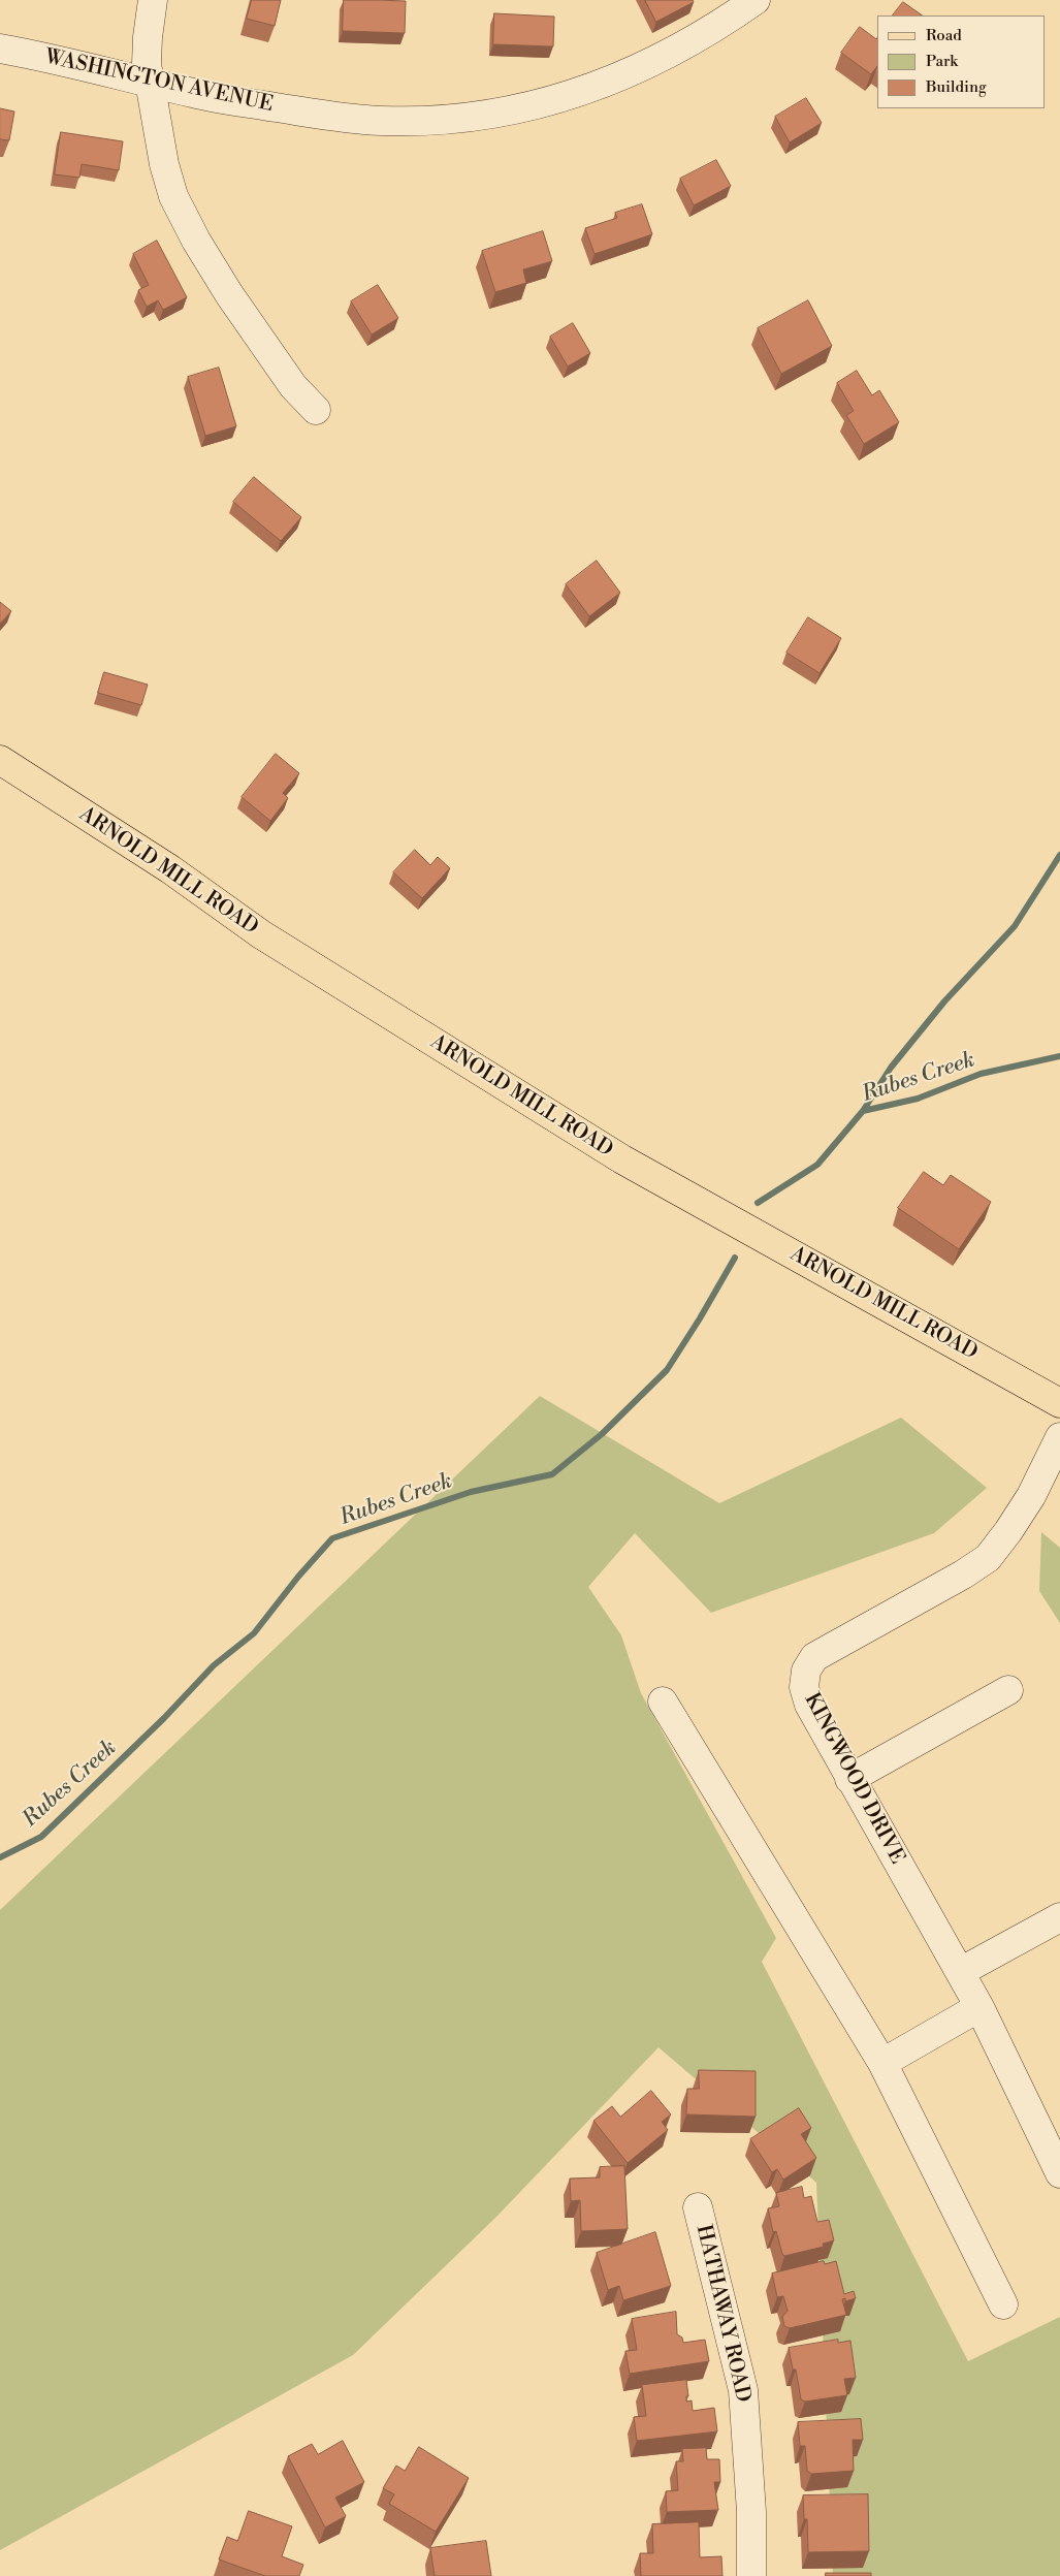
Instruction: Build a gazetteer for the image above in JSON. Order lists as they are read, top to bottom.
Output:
{
  "streets": {
    "main road": ["ARNOLD MILL ROAD"],
    "street": ["WASHINGTON AVENUE", "KINGWOOD DRIVE", "HATHAWAY ROAD"]
  },
  "water": ["Rubes Creek"],
  "legend": ["Road", "Park", "Building"]
}
